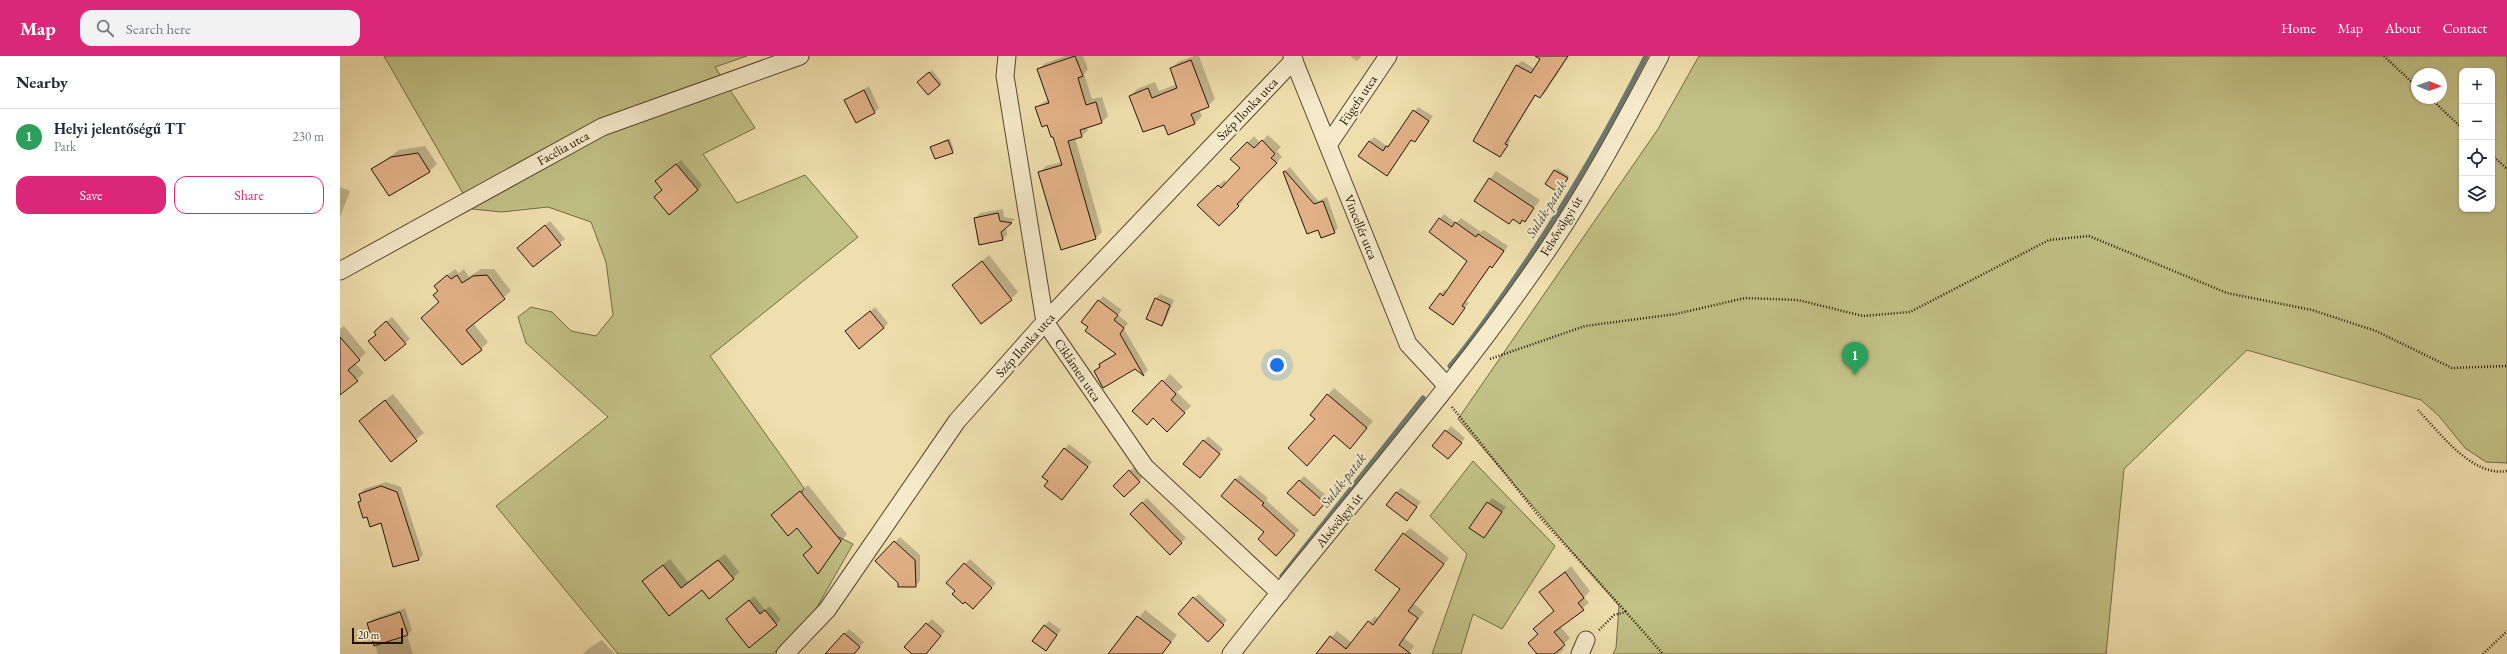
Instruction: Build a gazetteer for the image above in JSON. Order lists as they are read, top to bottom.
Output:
{
  "streets": {
    "street": [
      "Fügefa utca",
      "Szép Ilonka utca",
      "Facélia utca",
      "Felsővölgyi út",
      "Vincellér utca",
      "Ciklámen utca",
      "Alsóvölgyi út"
    ]
  },
  "crossings": [
    ["Fügefa utca", "Vincellér utca"],
    ["Szép Ilonka utca", "Vincellér utca"],
    ["Szép Ilonka utca", "Ciklámen utca"],
    ["Felsővölgyi út", "Vincellér utca"],
    ["Felsővölgyi út", "Alsóvölgyi út"],
    ["Vincellér utca", "Alsóvölgyi út"],
    ["Ciklámen utca", "Alsóvölgyi út"]
  ],
  "water": ["Sulák-patak"],
  "scale_bar": "20 m",
  "north": "right",
  "page": {
    "header": "Map",
    "search": "Search here",
    "nav": [
      "Home",
      "Map",
      "About",
      "Contact"
    ],
    "heading": "Nearby",
    "map_buttons": ["+", "−"],
    "list": [
      {
        "mark": "1",
        "name": "Helyi jelentőségű TT",
        "note": "Park",
        "value": "230 m"
      }
    ],
    "buttons": ["Save", "Share"],
    "pins": "1",
    "scale": "20 m"
  }
}
